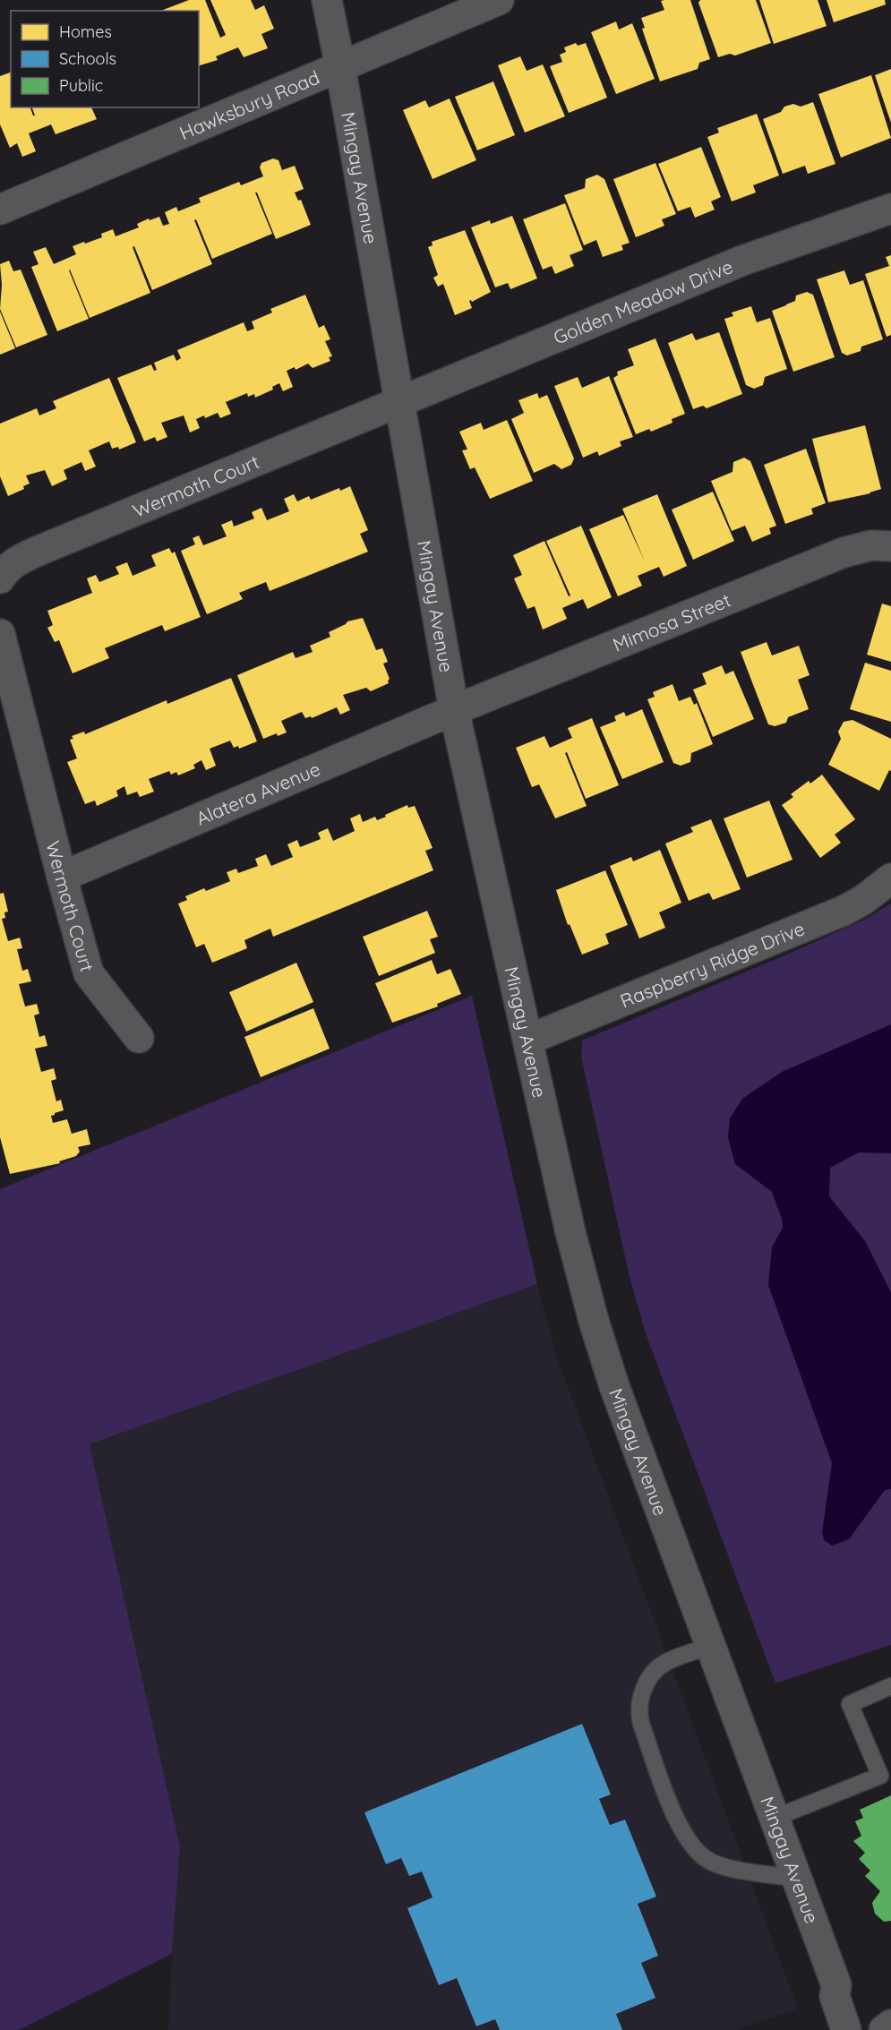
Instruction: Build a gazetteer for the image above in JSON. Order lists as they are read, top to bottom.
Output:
{
  "streets": {
    "street": [
      "Hawksbury Road",
      "Mingay Avenue",
      "Golden Meadow Drive",
      "Wermoth Court",
      "Mimosa Street",
      "Alatera Avenue",
      "Raspberry Ridge Drive"
    ]
  },
  "crossings": [
    ["Hawksbury Road", "Mingay Avenue"],
    ["Mingay Avenue", "Golden Meadow Drive"],
    ["Mingay Avenue", "Wermoth Court"],
    ["Mingay Avenue", "Mimosa Street"],
    ["Mingay Avenue", "Alatera Avenue"],
    ["Mingay Avenue", "Raspberry Ridge Drive"],
    ["Golden Meadow Drive", "Wermoth Court"],
    ["Wermoth Court", "Alatera Avenue"],
    ["Mimosa Street", "Alatera Avenue"]
  ],
  "legend": ["Homes", "Schools", "Public"]
}
